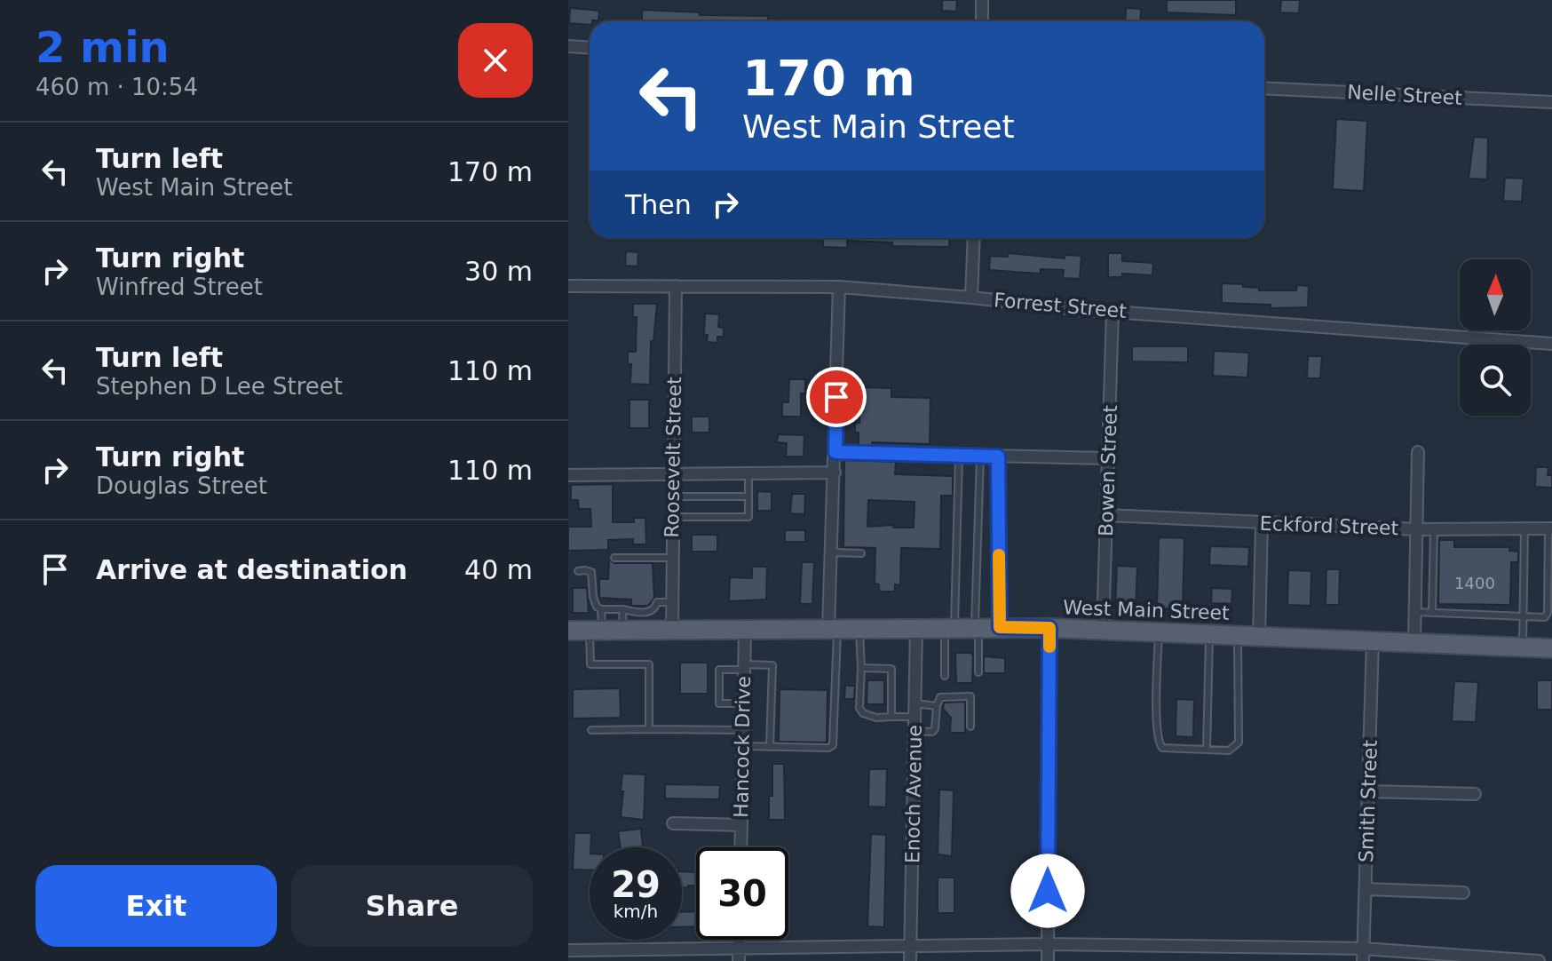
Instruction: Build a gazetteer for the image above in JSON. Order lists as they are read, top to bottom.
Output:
{
  "streets": {
    "main road": ["West Main Street"],
    "street": [
      "Nelle Street",
      "Forrest Street",
      "Roosevelt Street",
      "Bowen Street",
      "Eckford Street",
      "Hancock Drive",
      "Enoch Avenue",
      "Smith Street"
    ]
  },
  "crossings": [
    ["Forrest Street", "Roosevelt Street"],
    ["Forrest Street", "Bowen Street"],
    ["Roosevelt Street", "West Main Street"],
    ["Bowen Street", "Eckford Street"],
    ["Bowen Street", "West Main Street"],
    ["West Main Street", "Hancock Drive"],
    ["West Main Street", "Enoch Avenue"],
    ["West Main Street", "Smith Street"]
  ],
  "house_numbers": ["1400"],
  "north": "top",
  "page": {
    "heading": ["2 min", "460 m · 10:54"],
    "turn": ["170 m", "West Main Street"],
    "list": [
      {
        "name": "Turn left",
        "note": "West Main Street",
        "value": "170 m"
      },
      {
        "name": "Turn right",
        "note": "Winfred Street",
        "value": "30 m"
      },
      {
        "name": "Turn left",
        "note": "Stephen D Lee Street",
        "value": "110 m"
      },
      {
        "name": "Turn right",
        "note": "Douglas Street",
        "value": "110 m"
      },
      {
        "name": "Arrive at destination",
        "value": "40 m"
      }
    ],
    "then": "Then",
    "speed": "29 km/h",
    "limit": "30",
    "buttons": ["Exit", "Share"]
  }
}
